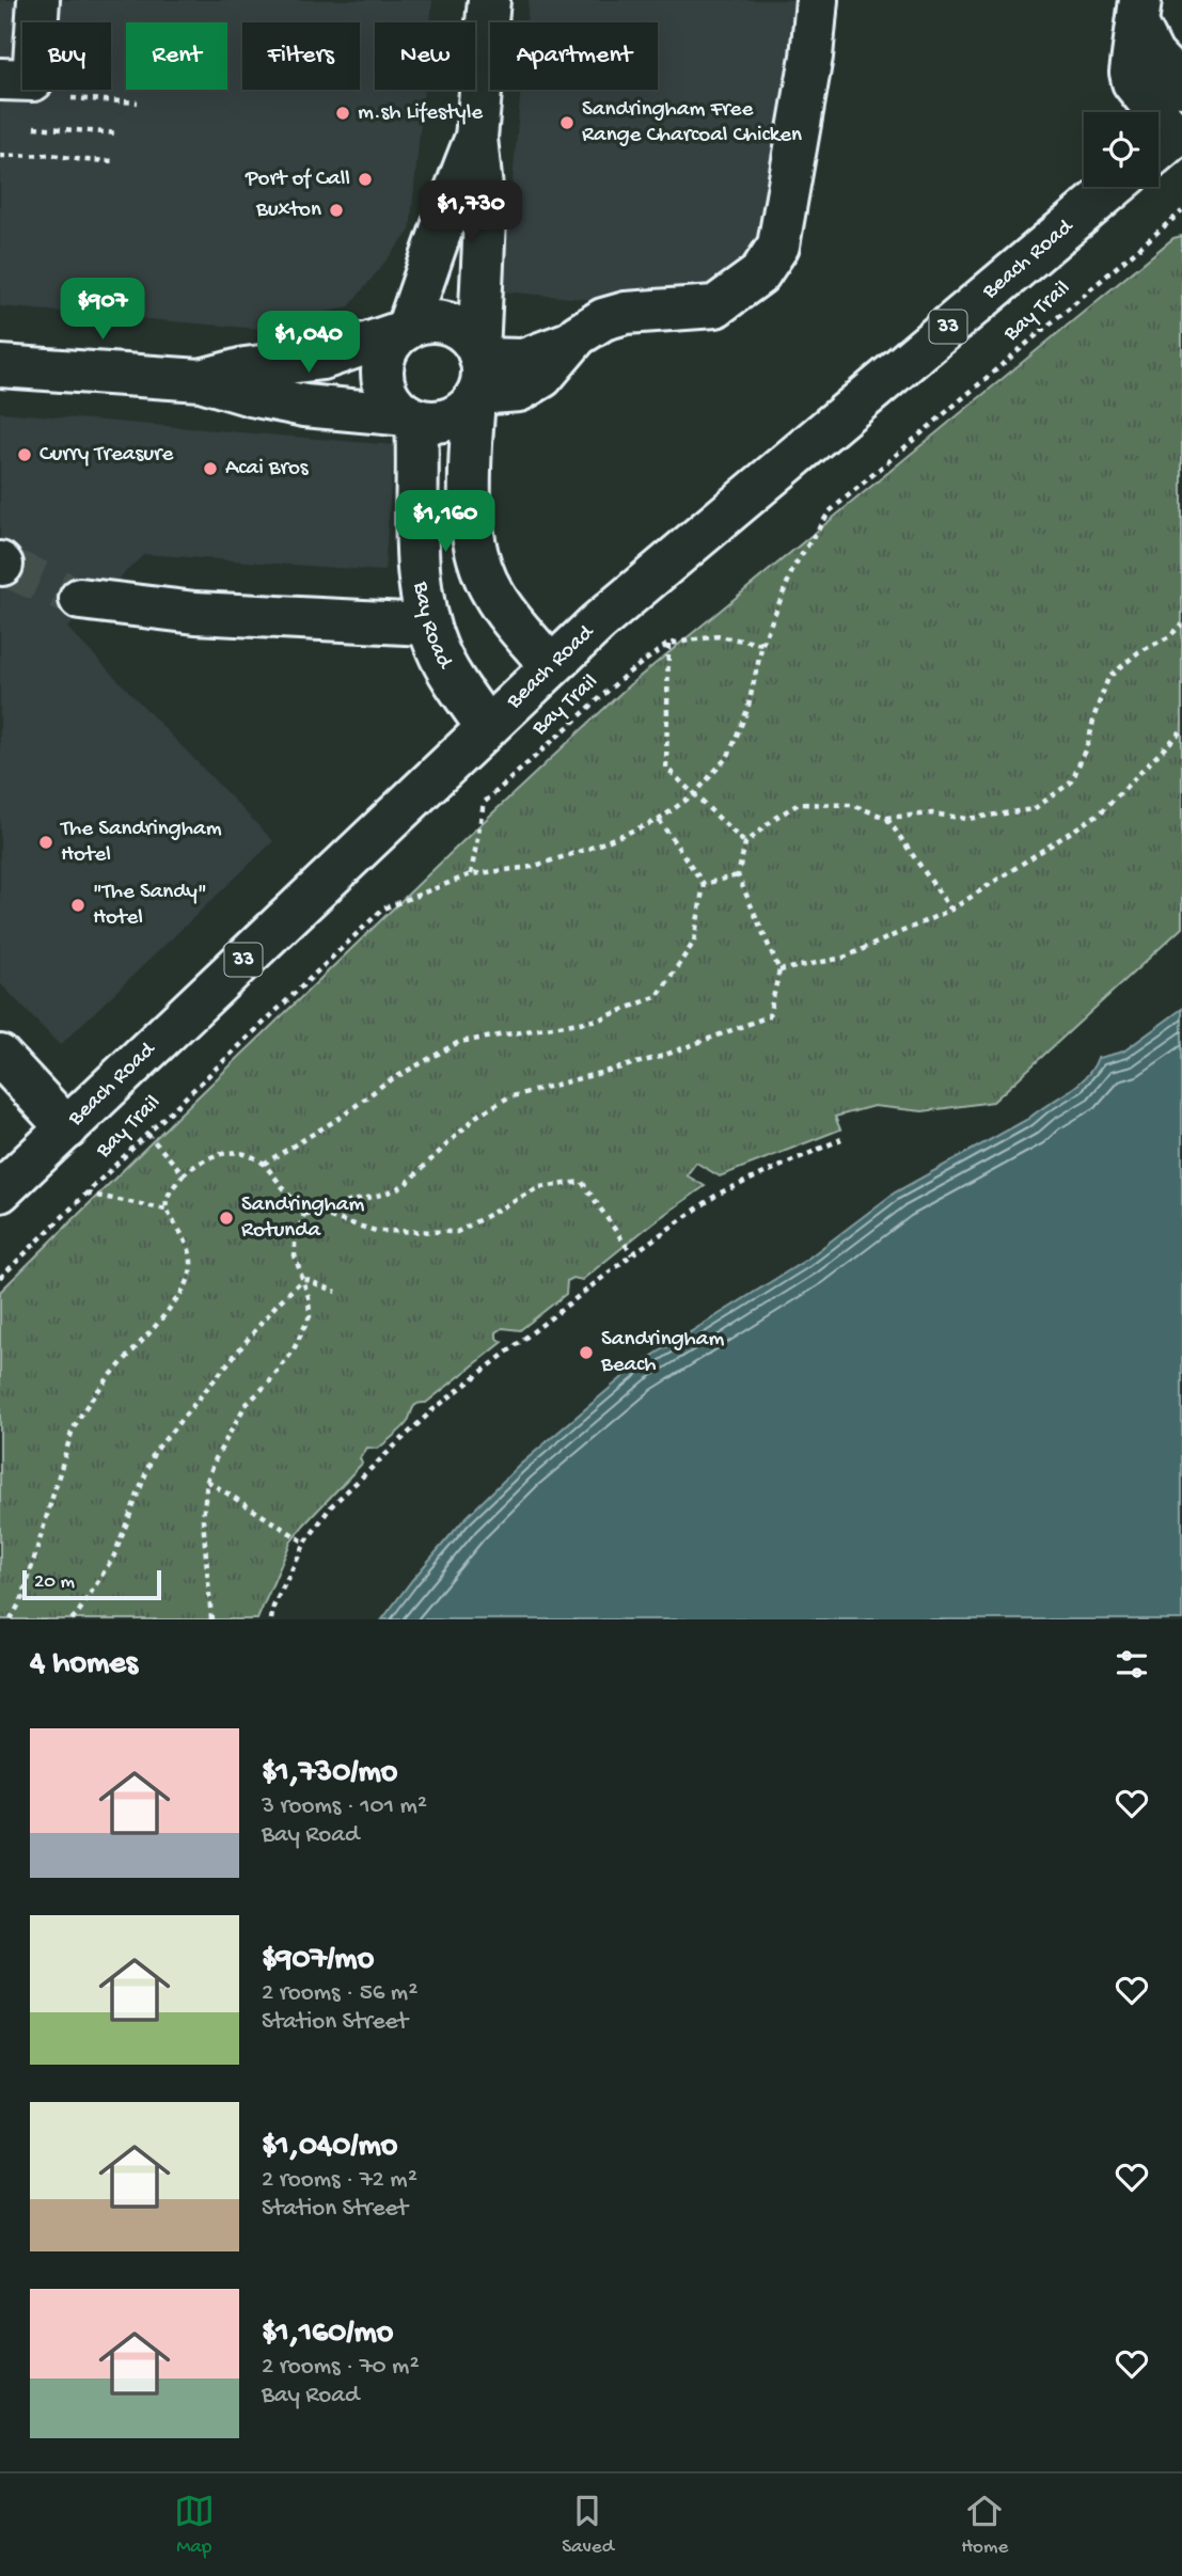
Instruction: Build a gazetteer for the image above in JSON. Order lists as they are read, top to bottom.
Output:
{
  "streets": {
    "main road": ["Beach Road", "33", "Bay Road"],
    "path": ["Bay Trail"]
  },
  "crossings": [
    ["Beach Road", "Bay Road"]
  ],
  "places": [
    "m.sh Lifestyle",
    "Sandringham Free Range Charcoal Chicken",
    "Port of Call",
    "Buxton",
    "Curry Treasure",
    "Acai Bros",
    "The Sandringham Hotel",
    "\"The Sandy\" Hotel",
    "Sandringham Rotunda",
    "Sandringham Beach"
  ],
  "scale_bar": "20 m",
  "page": {
    "chip": [
      "Buy",
      "Rent",
      "Filters",
      "New",
      "Apartment"
    ],
    "price": [
      "$1,730",
      "$907",
      "$1,040",
      "$1,160"
    ],
    "scale": "20 m",
    "heading": "4 homes",
    "list": [
      {
        "name": "$1,730/mo",
        "note": "3 rooms · 101 m² · Bay Road"
      },
      {
        "name": "$907/mo",
        "note": "2 rooms · 56 m² · Station Street"
      },
      {
        "name": "$1,040/mo",
        "note": "2 rooms · 72 m² · Station Street"
      },
      {
        "name": "$1,160/mo",
        "note": "2 rooms · 70 m² · Bay Road"
      }
    ],
    "tabs": ["Map", "Saved", "Home"]
  }
}
